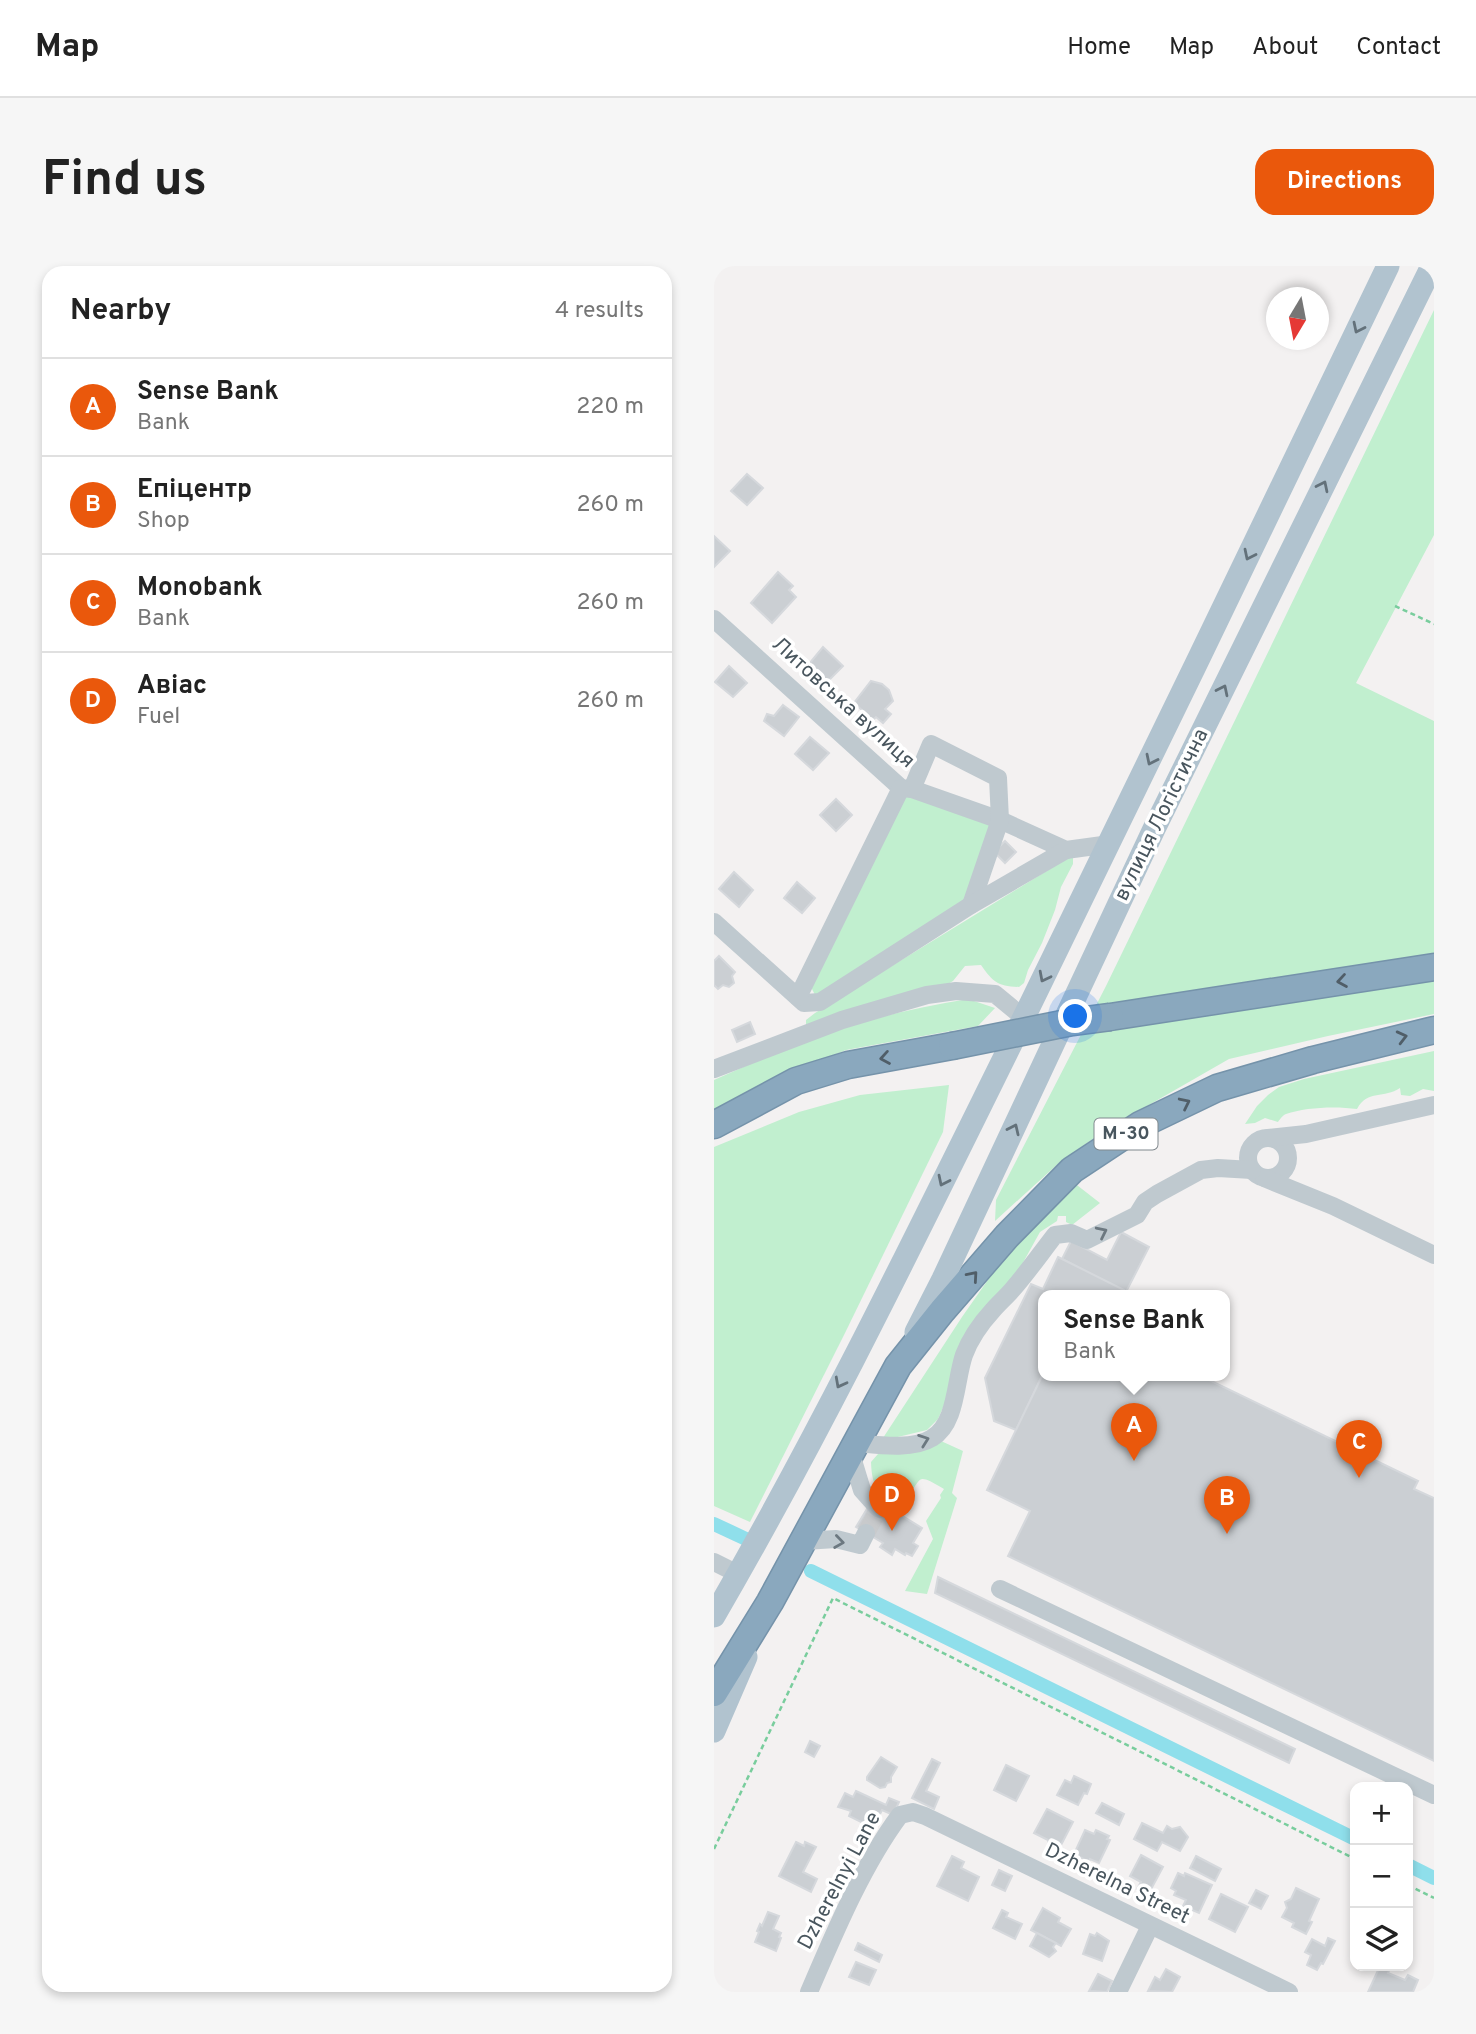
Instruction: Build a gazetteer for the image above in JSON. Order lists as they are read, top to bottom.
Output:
{
  "streets": {
    "highway": ["М-30"],
    "main road": ["вулиця Логістична"],
    "street": ["Литовська вулиця", "Dzherelnyi Lane", "Dzherelna Street"]
  },
  "crossings": [
    ["вулиця Логістична", "М-30"],
    ["Dzherelnyi Lane", "Dzherelna Street"]
  ],
  "north": "bottom",
  "page": {
    "header": "Map",
    "nav": [
      "Home",
      "Map",
      "About",
      "Contact"
    ],
    "buttons": "Directions",
    "title": "Find us",
    "heading": ["Nearby", "4 results"],
    "list": [
      {
        "mark": "A",
        "name": "Sense Bank",
        "note": "Bank",
        "value": "220 m"
      },
      {
        "mark": "B",
        "name": "Епіцентр",
        "note": "Shop",
        "value": "260 m"
      },
      {
        "mark": "C",
        "name": "Monobank",
        "note": "Bank",
        "value": "260 m"
      },
      {
        "mark": "D",
        "name": "Авіас",
        "note": "Fuel",
        "value": "260 m"
      }
    ],
    "popup": ["Sense Bank", "Bank"],
    "pins": [
      "A",
      "C",
      "D",
      "B"
    ],
    "map_buttons": ["+", "−"]
  }
}
